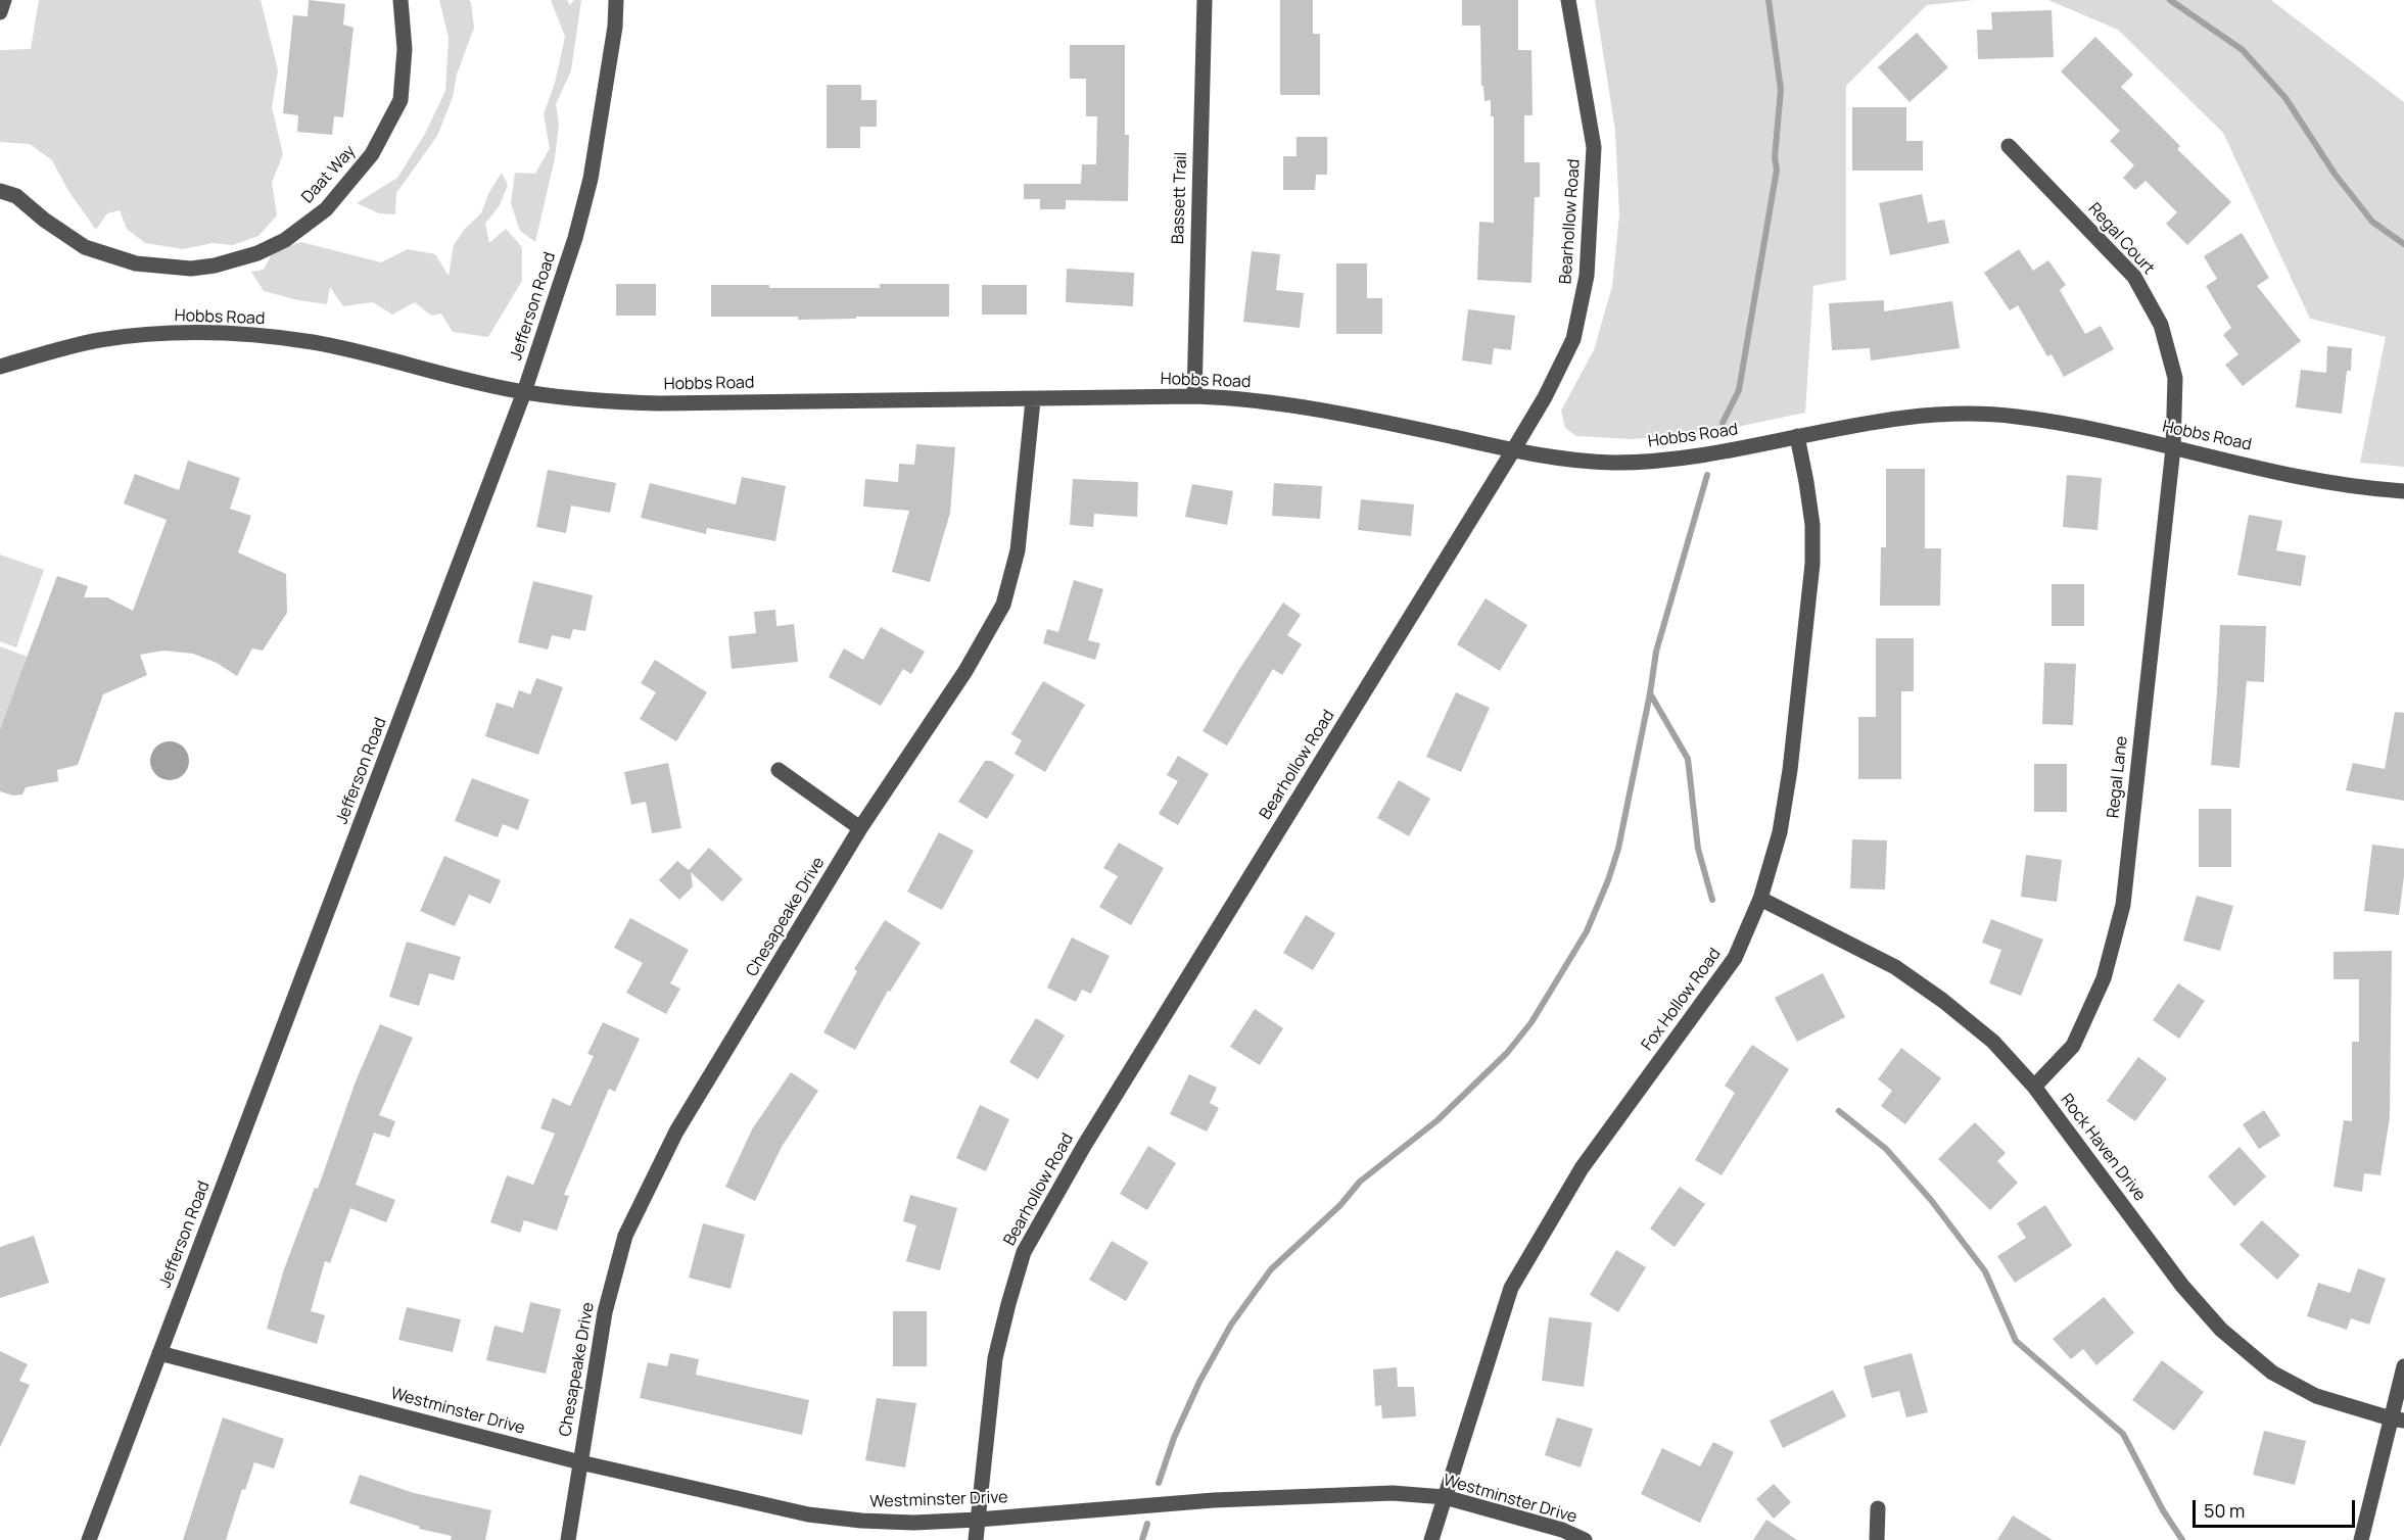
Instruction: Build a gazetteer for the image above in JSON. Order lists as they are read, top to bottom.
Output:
{
  "streets": {
    "street": [
      "Daat Way",
      "Bassett Trail",
      "Bearhollow Road",
      "Regal Court",
      "Jefferson Road",
      "Hobbs Road",
      "Regal Lane",
      "Chesapeake Drive",
      "Fox Hollow Road",
      "Rock Haven Drive",
      "Westminster Drive"
    ]
  },
  "crossings": [
    ["Bassett Trail", "Hobbs Road"],
    ["Bearhollow Road", "Hobbs Road"],
    ["Bearhollow Road", "Westminster Drive"],
    ["Regal Court", "Hobbs Road"],
    ["Regal Court", "Regal Lane"],
    ["Jefferson Road", "Hobbs Road"],
    ["Jefferson Road", "Westminster Drive"],
    ["Hobbs Road", "Regal Lane"],
    ["Hobbs Road", "Chesapeake Drive"],
    ["Hobbs Road", "Fox Hollow Road"],
    ["Regal Lane", "Rock Haven Drive"],
    ["Chesapeake Drive", "Westminster Drive"],
    ["Fox Hollow Road", "Rock Haven Drive"],
    ["Fox Hollow Road", "Westminster Drive"]
  ],
  "scale_bar": "50 m"
}
